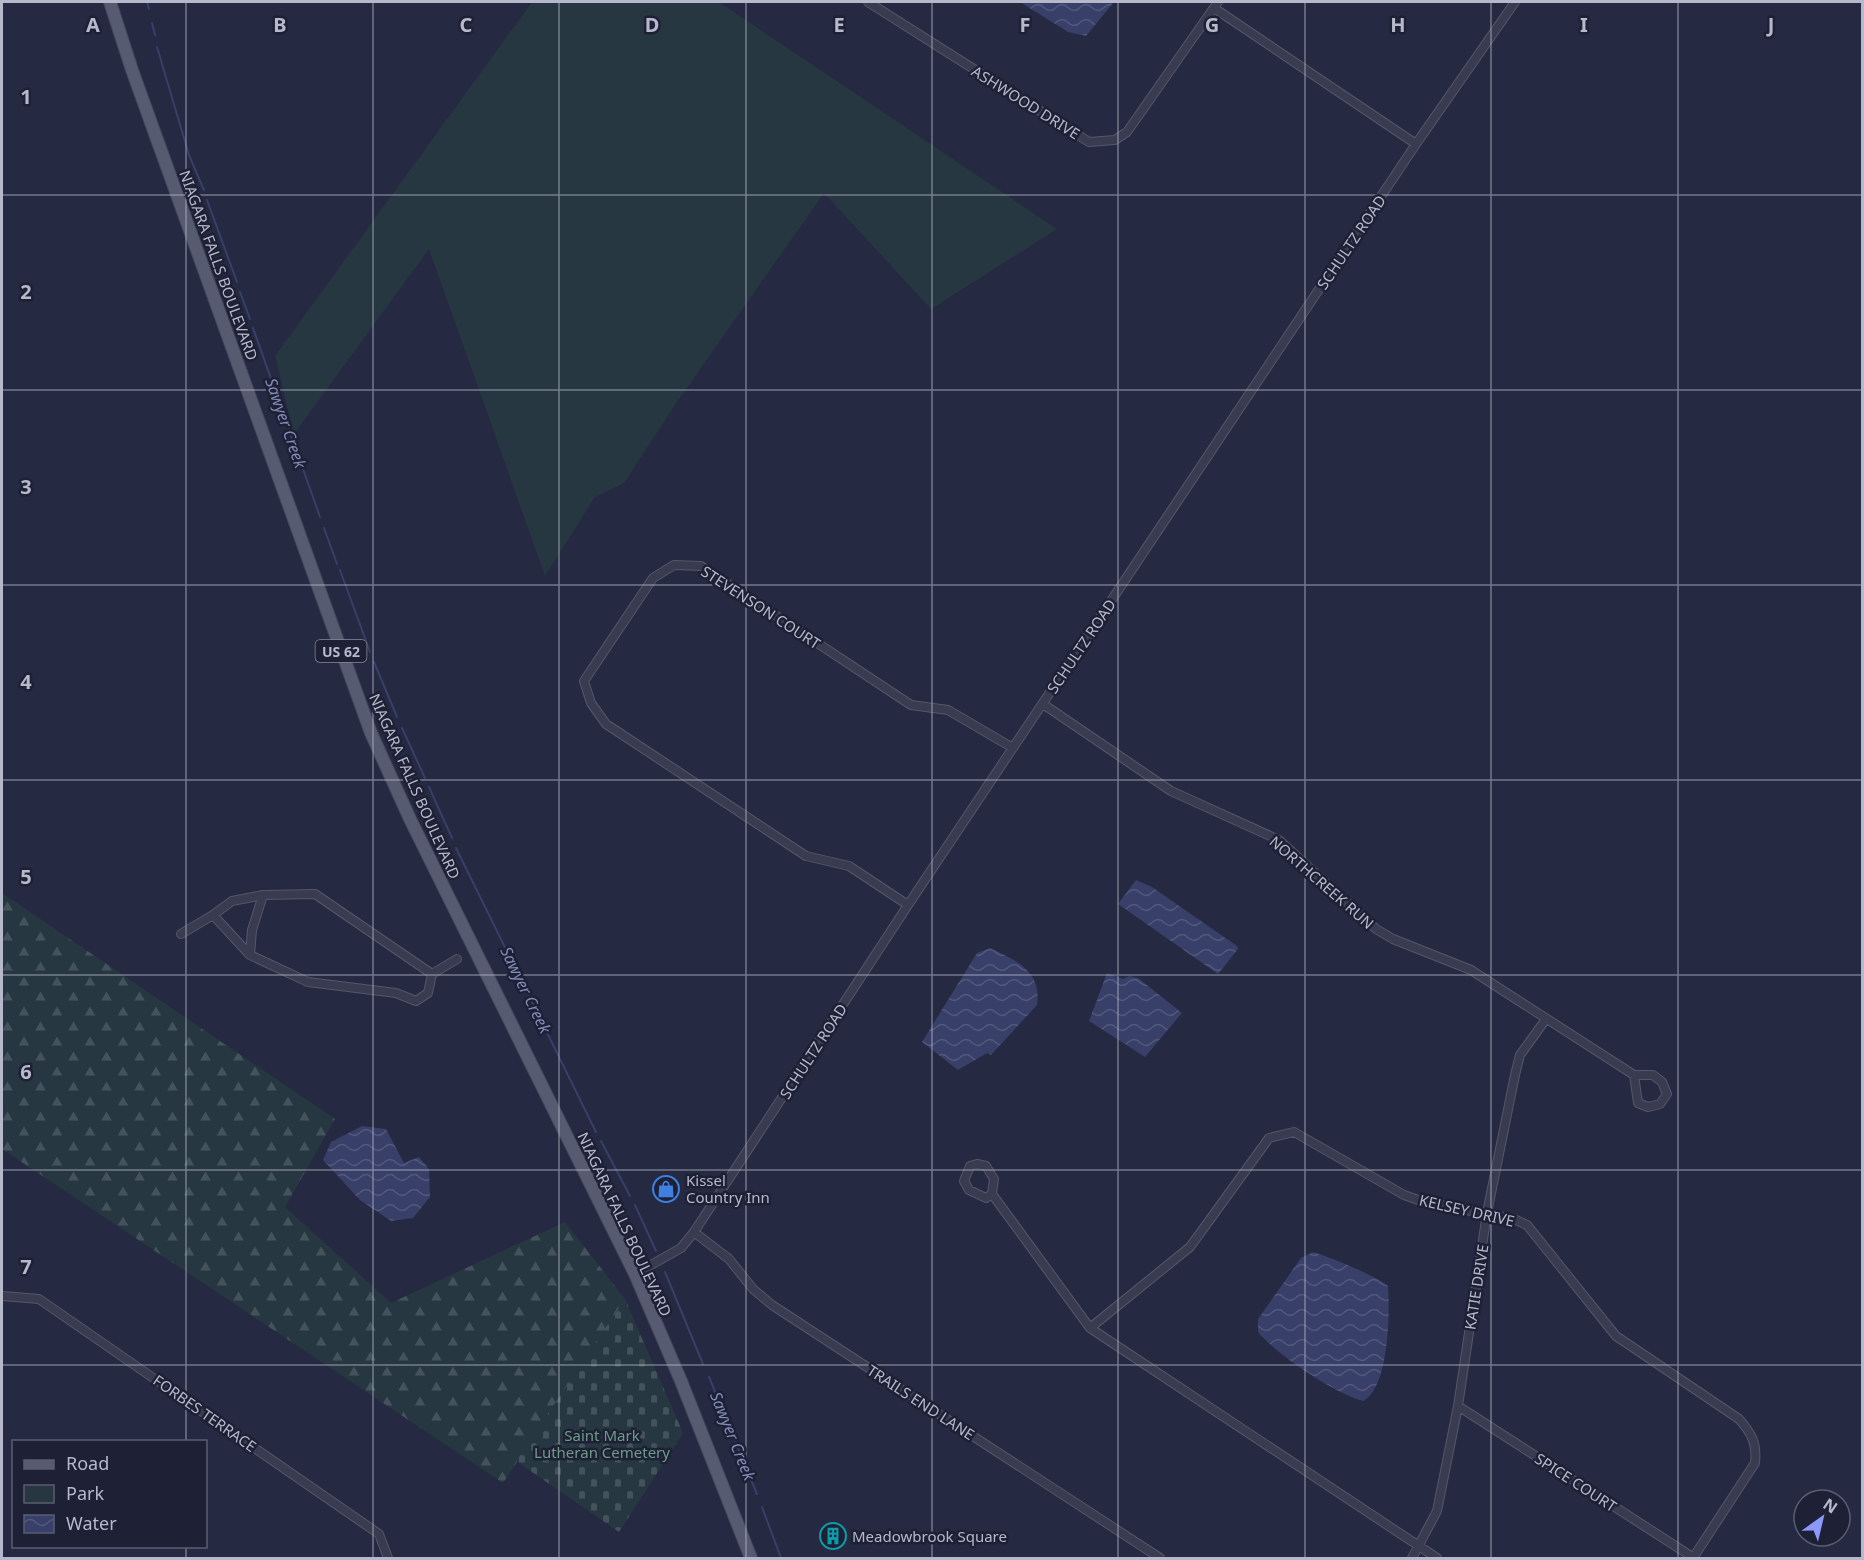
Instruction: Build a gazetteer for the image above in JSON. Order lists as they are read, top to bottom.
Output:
{
  "streets": {
    "main road": ["NIAGARA FALLS BOULEVARD", "US 62"],
    "street": [
      "ASHWOOD DRIVE",
      "SCHULTZ ROAD",
      "STEVENSON COURT",
      "NORTHCREEK RUN",
      "KELSEY DRIVE",
      "KATIE DRIVE",
      "TRAILS END LANE",
      "FORBES TERRACE",
      "SPICE COURT"
    ]
  },
  "crossings": [
    ["ASHWOOD DRIVE", "SCHULTZ ROAD"],
    ["SCHULTZ ROAD", "NIAGARA FALLS BOULEVARD"],
    ["SCHULTZ ROAD", "STEVENSON COURT"],
    ["SCHULTZ ROAD", "NORTHCREEK RUN"],
    ["SCHULTZ ROAD", "TRAILS END LANE"],
    ["NORTHCREEK RUN", "KATIE DRIVE"],
    ["KELSEY DRIVE", "KATIE DRIVE"],
    ["KELSEY DRIVE", "SPICE COURT"],
    ["KATIE DRIVE", "SPICE COURT"]
  ],
  "water": ["Sawyer Creek"],
  "parks": ["Saint Mark Lutheran Cemetery"],
  "places": {
    "shop": ["Kissel Country Inn"],
    "building": ["Meadowbrook Square"]
  },
  "legend": ["Road", "Park", "Water"],
  "north": "top right",
  "grid": {
    "columns": [
      "A",
      "B",
      "C",
      "D",
      "E",
      "F",
      "G",
      "H",
      "I",
      "J"
    ],
    "rows": [
      "1",
      "2",
      "3",
      "4",
      "5",
      "6",
      "7"
    ]
  }
}
